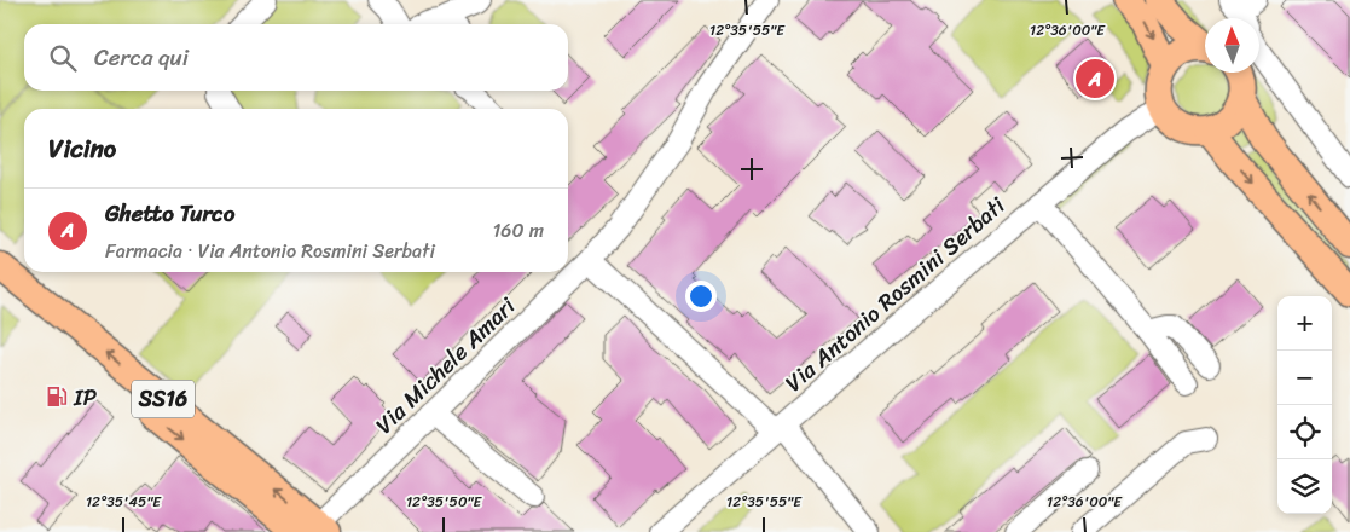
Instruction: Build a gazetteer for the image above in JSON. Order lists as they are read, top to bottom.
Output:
{
  "streets": {
    "main road": ["SS16"],
    "street": ["Via Antonio Rosmini Serbati", "Via Michele Amari"]
  },
  "crossings": [
    ["Via Michele Amari", "SS16"]
  ],
  "places": {
    "fuel station": ["IP"]
  },
  "north": "top",
  "page": {
    "search": "Cerca qui",
    "pins": "A",
    "heading": "Vicino",
    "list": [
      {
        "mark": "A",
        "name": "Ghetto Turco",
        "note": "Farmacia · Via Antonio Rosmini Serbati",
        "value": "160 m"
      }
    ],
    "map_buttons": ["+", "−"]
  },
  "coordinates": [
    "12°35'55\"E",
    "12°36'00\"E",
    "12°35'45\"E",
    "12°35'50\"E"
  ]
}
